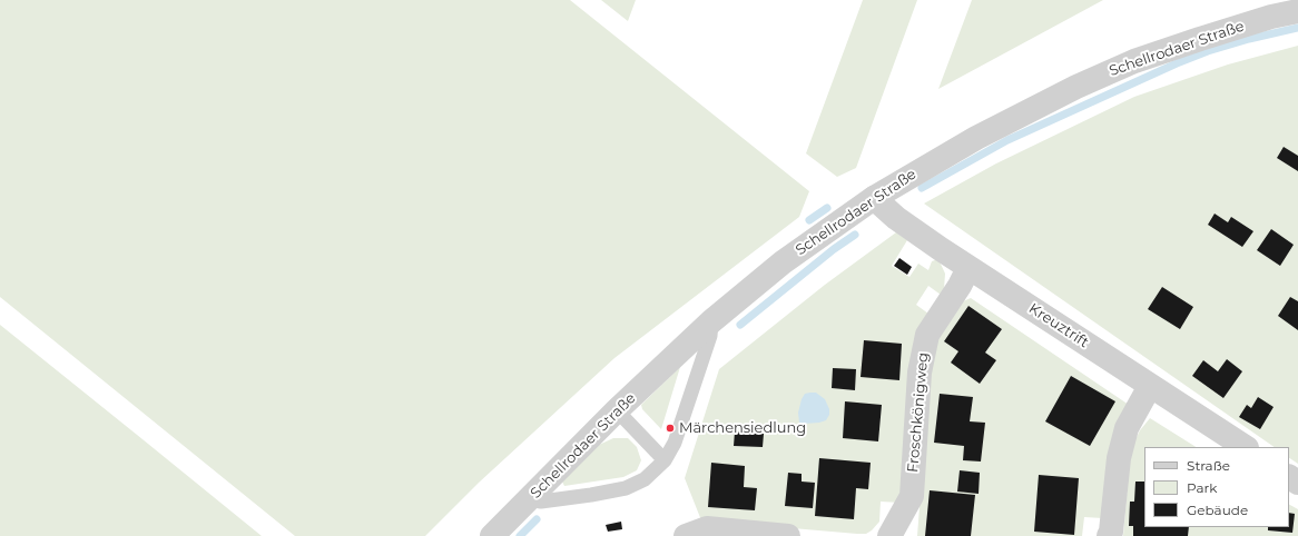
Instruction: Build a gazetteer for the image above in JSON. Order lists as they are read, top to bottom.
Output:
{
  "streets": {
    "street": ["Schellrodaer Straße", "Kreuztrift", "Froschkönigweg"]
  },
  "crossings": [
    ["Schellrodaer Straße", "Kreuztrift"],
    ["Kreuztrift", "Froschkönigweg"]
  ],
  "places": ["Märchensiedlung"],
  "legend": ["Straße", "Park", "Gebäude"]
}
